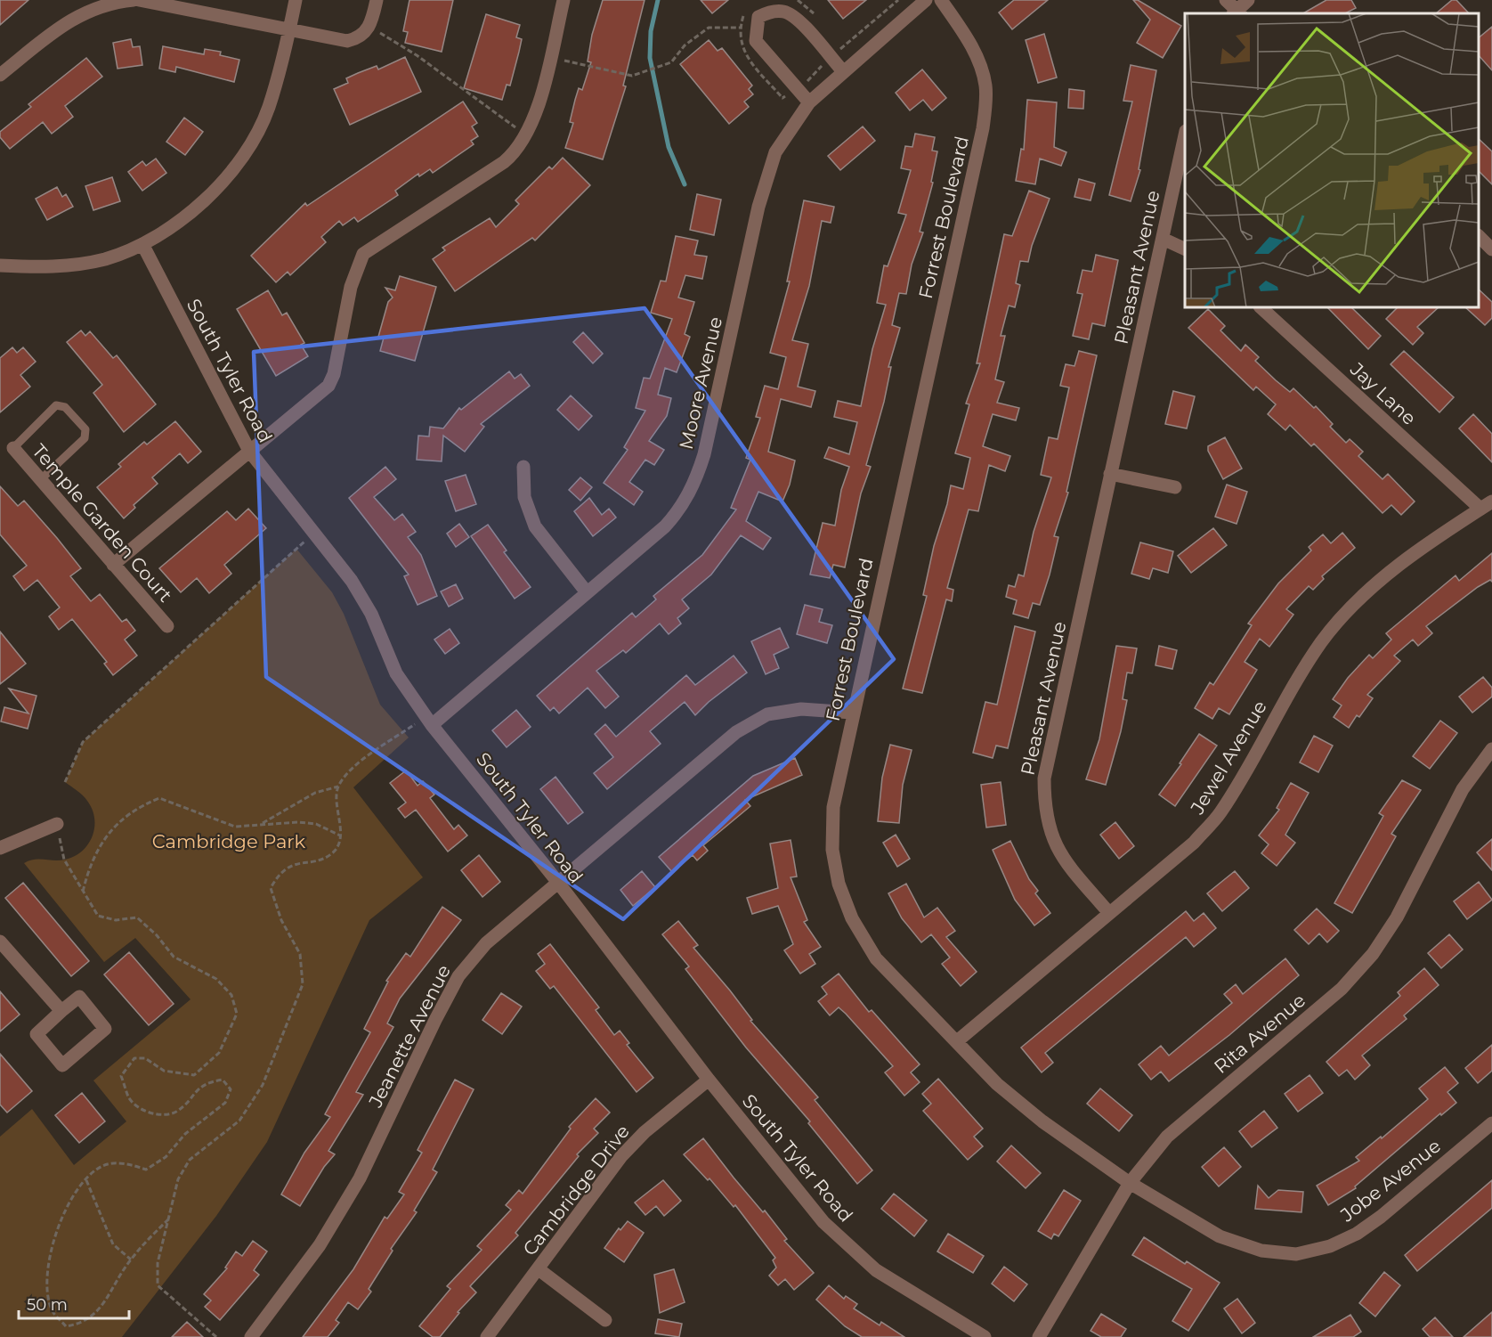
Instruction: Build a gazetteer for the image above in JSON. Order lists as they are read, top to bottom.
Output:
{
  "streets": {
    "street": [
      "Forrest Boulevard",
      "Pleasant Avenue",
      "South Tyler Road",
      "Moore Avenue",
      "Jay Lane",
      "Temple Garden Court",
      "Jewel Avenue",
      "Rita Avenue",
      "Jeanette Avenue",
      "Jobe Avenue",
      "Cambridge Drive"
    ]
  },
  "crossings": [
    ["Forrest Boulevard", "Jewel Avenue"],
    ["Forrest Boulevard", "Rita Avenue"],
    ["Forrest Boulevard", "Jeanette Avenue"],
    ["Forrest Boulevard", "Jobe Avenue"],
    ["Pleasant Avenue", "Jewel Avenue"],
    ["South Tyler Road", "Moore Avenue"],
    ["South Tyler Road", "Jeanette Avenue"],
    ["South Tyler Road", "Cambridge Drive"],
    ["Jay Lane", "Jewel Avenue"],
    ["Rita Avenue", "Jobe Avenue"]
  ],
  "parks": ["Cambridge Park"],
  "scale_bar": "50 m"
}
